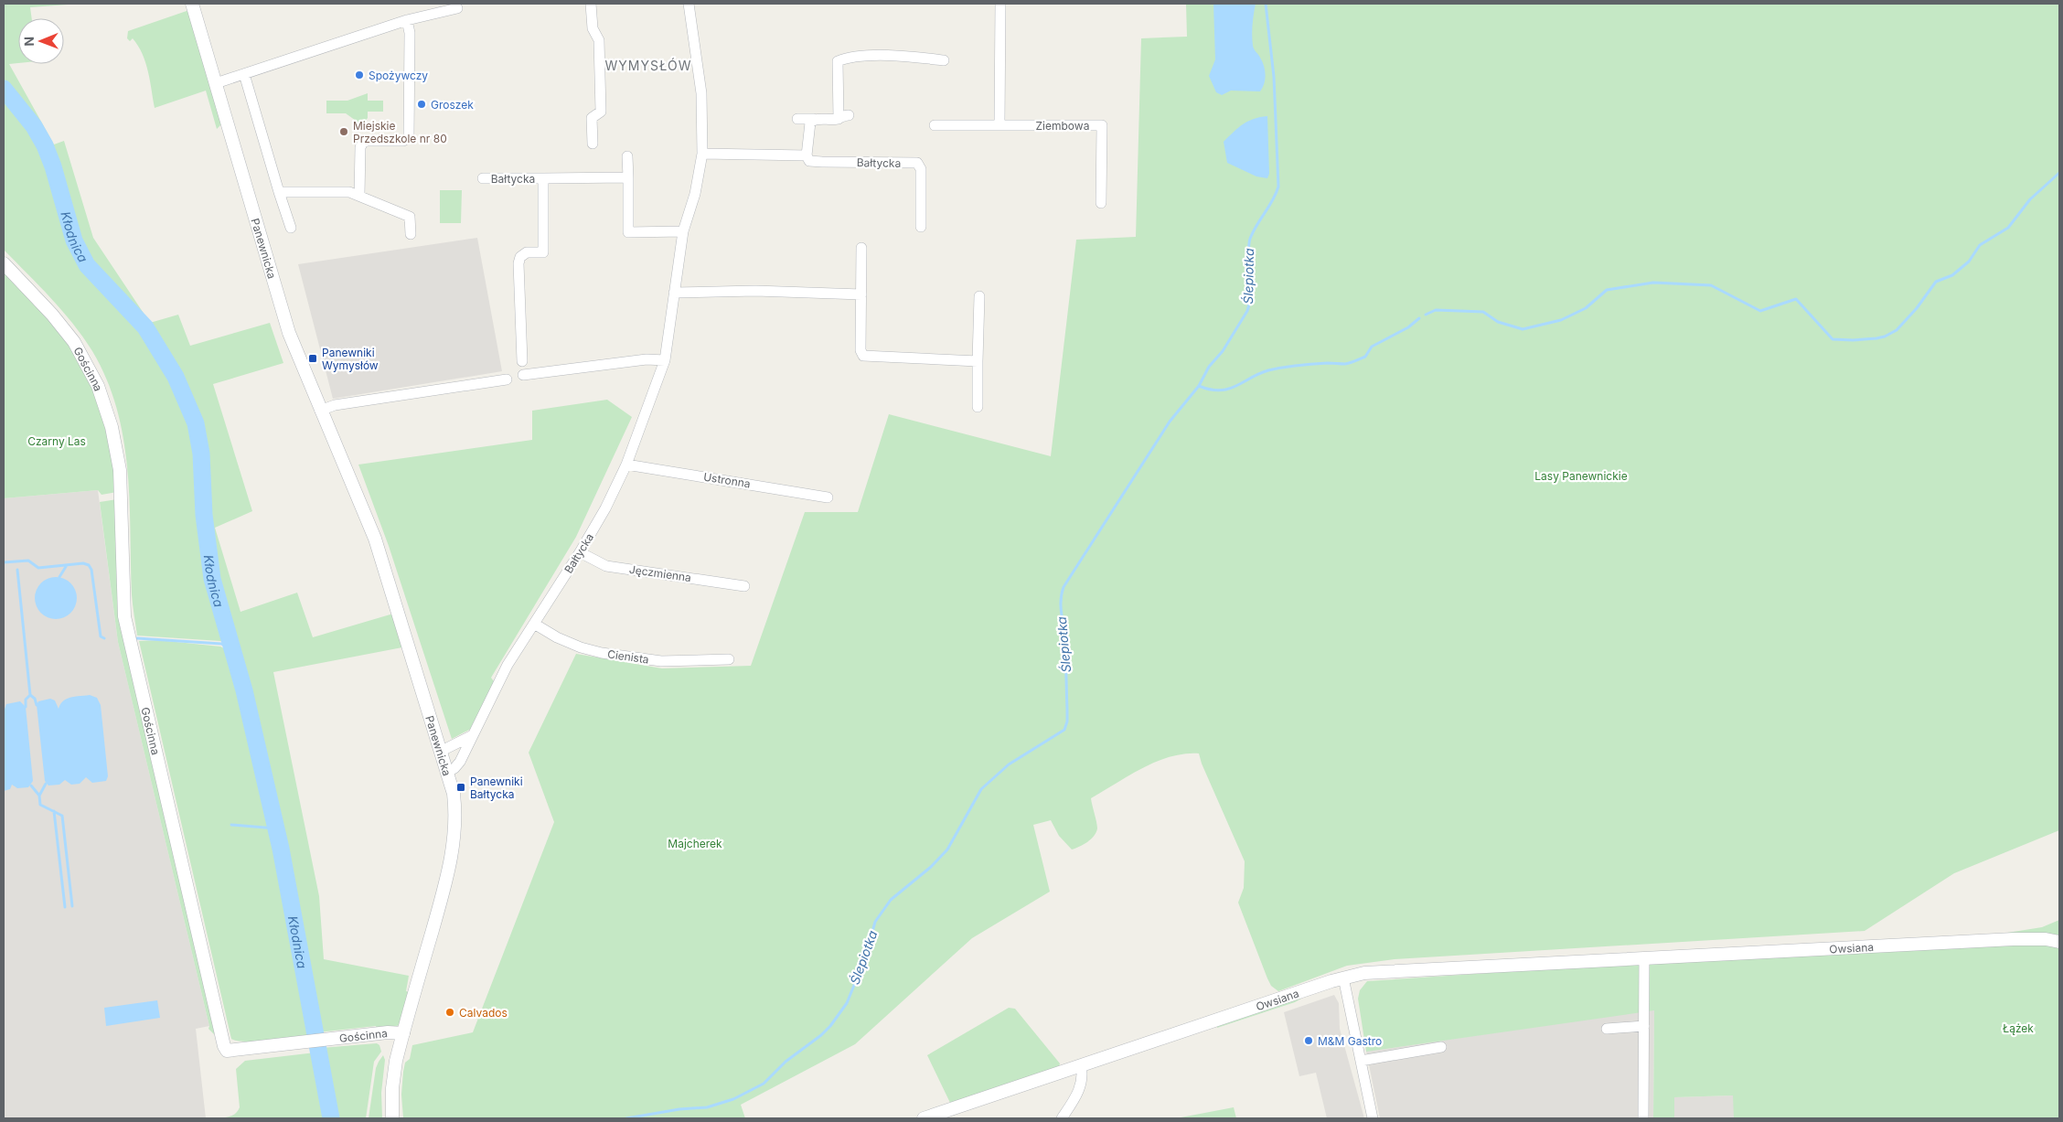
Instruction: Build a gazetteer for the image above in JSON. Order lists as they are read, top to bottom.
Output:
{
  "streets": {
    "street": [
      "Ziembowa",
      "Bałtycka",
      "Panewnicka",
      "Gościnna",
      "Ustronna",
      "Jęczmienna",
      "Cienista",
      "Owsiana"
    ]
  },
  "crossings": [
    ["Bałtycka", "Panewnicka"],
    ["Bałtycka", "Ustronna"],
    ["Bałtycka", "Jęczmienna"],
    ["Bałtycka", "Cienista"],
    ["Panewnicka", "Gościnna"]
  ],
  "districts": ["WYMYSŁÓW"],
  "water": ["Kłodnica", "Ślepiotka"],
  "parks": [
    "Czarny Las",
    "Lasy Panewnickie",
    "Majcherek",
    "Łążek"
  ],
  "places": {
    "other": [
      "Spożywczy",
      "Groszek",
      "Miejskie Przedszkole nr 80",
      "Calvados",
      "M&M Gastro"
    ],
    "transit": ["Panewniki Wymysłów", "Panewniki Bałtycka"]
  },
  "north": "left"
}
